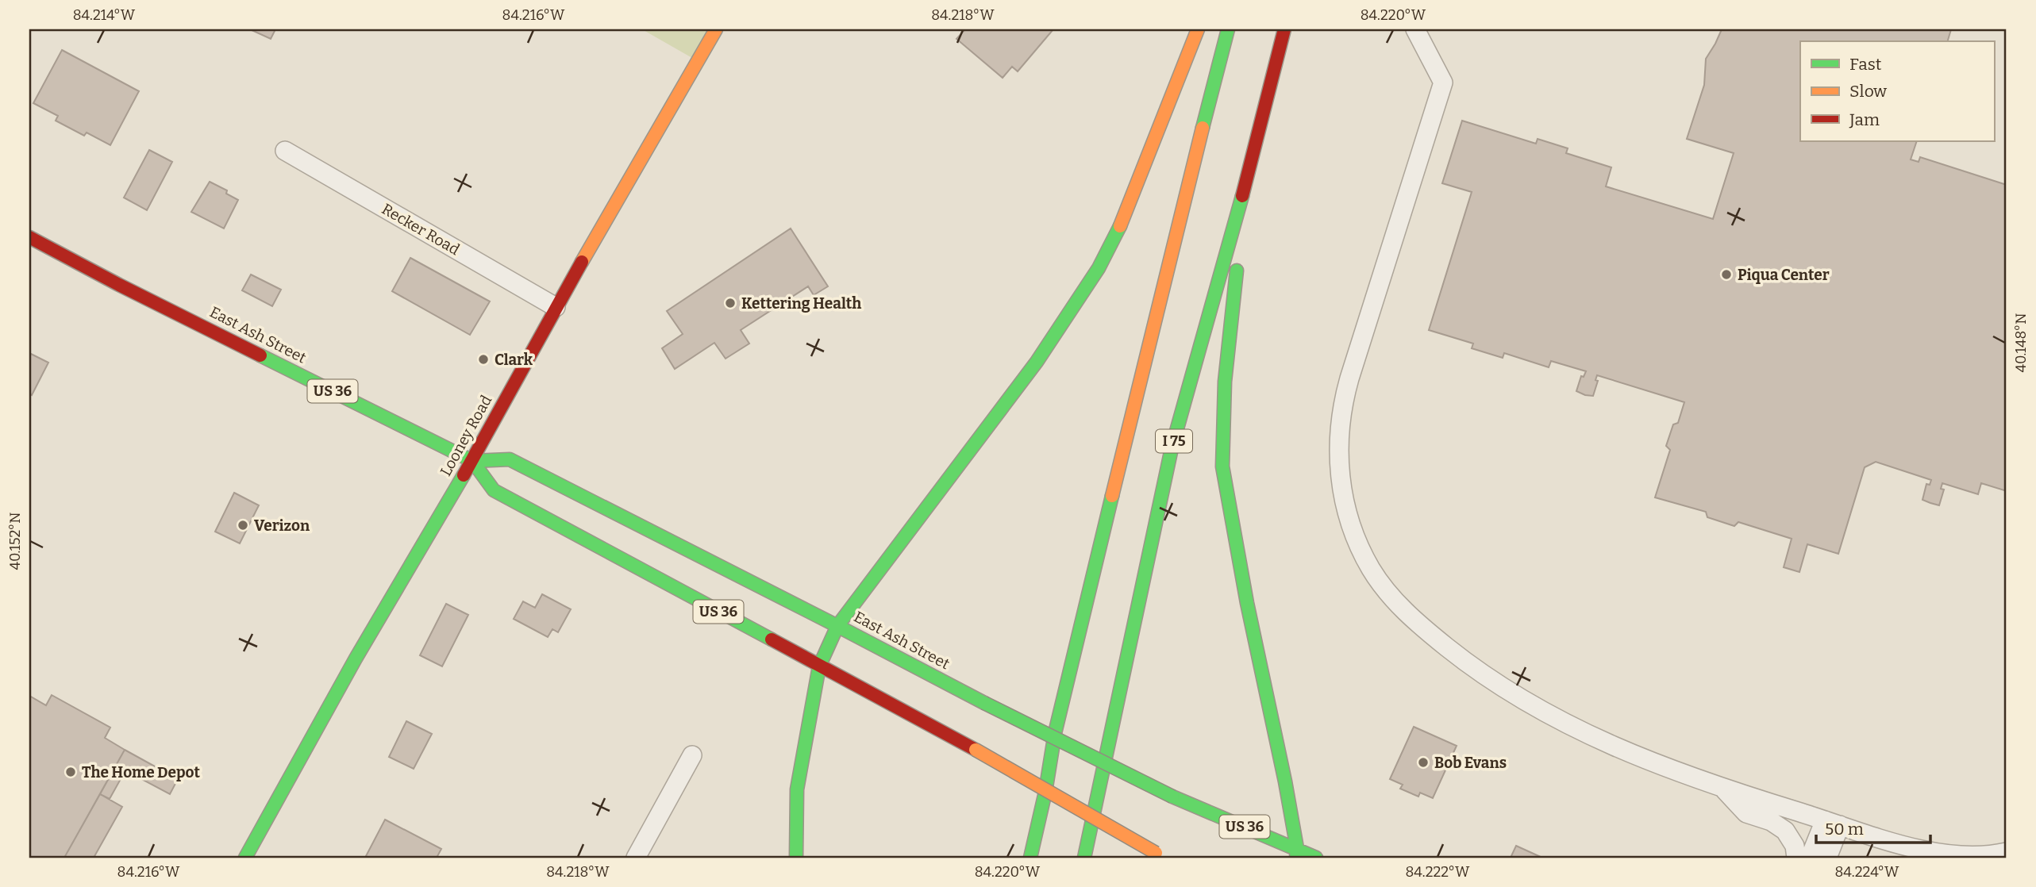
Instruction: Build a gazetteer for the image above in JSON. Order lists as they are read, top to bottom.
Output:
{
  "streets": {
    "main road": [
      "East Ash Street",
      "US 36",
      "Looney Road",
      "I 75"
    ],
    "street": ["Recker Road"]
  },
  "crossings": [
    ["Recker Road", "Looney Road"],
    ["East Ash Street", "Looney Road"]
  ],
  "places": [
    "Piqua Center",
    "Kettering Health",
    "Clark",
    "Verizon",
    "Bob Evans",
    "The Home Depot"
  ],
  "legend": ["Fast", "Slow", "Jam"],
  "scale_bar": "50 m",
  "coordinates": [
    "84.214°W",
    "84.216°W",
    "84.218°W",
    "84.220°W",
    "40.148°N",
    "40.152°N",
    "84.222°W",
    "84.224°W"
  ]
}
